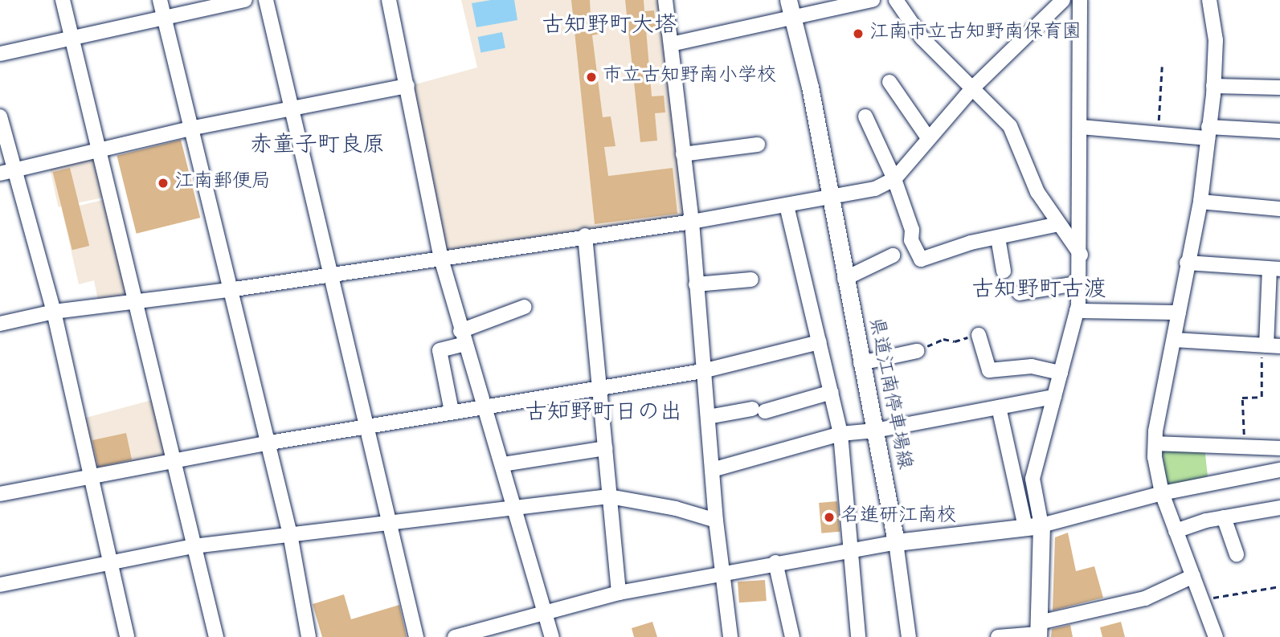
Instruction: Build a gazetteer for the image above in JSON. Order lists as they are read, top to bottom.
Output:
{
  "streets": {
    "main road": ["県道江南停車場線"]
  },
  "districts": [
    "古知野町大塔",
    "赤童子町良原",
    "古知野町古渡",
    "古知野町日の出"
  ],
  "places": [
    "江南市立古知野南保育園",
    "市立古知野南小学校",
    "江南郵便局",
    "名進研江南校"
  ]
}
